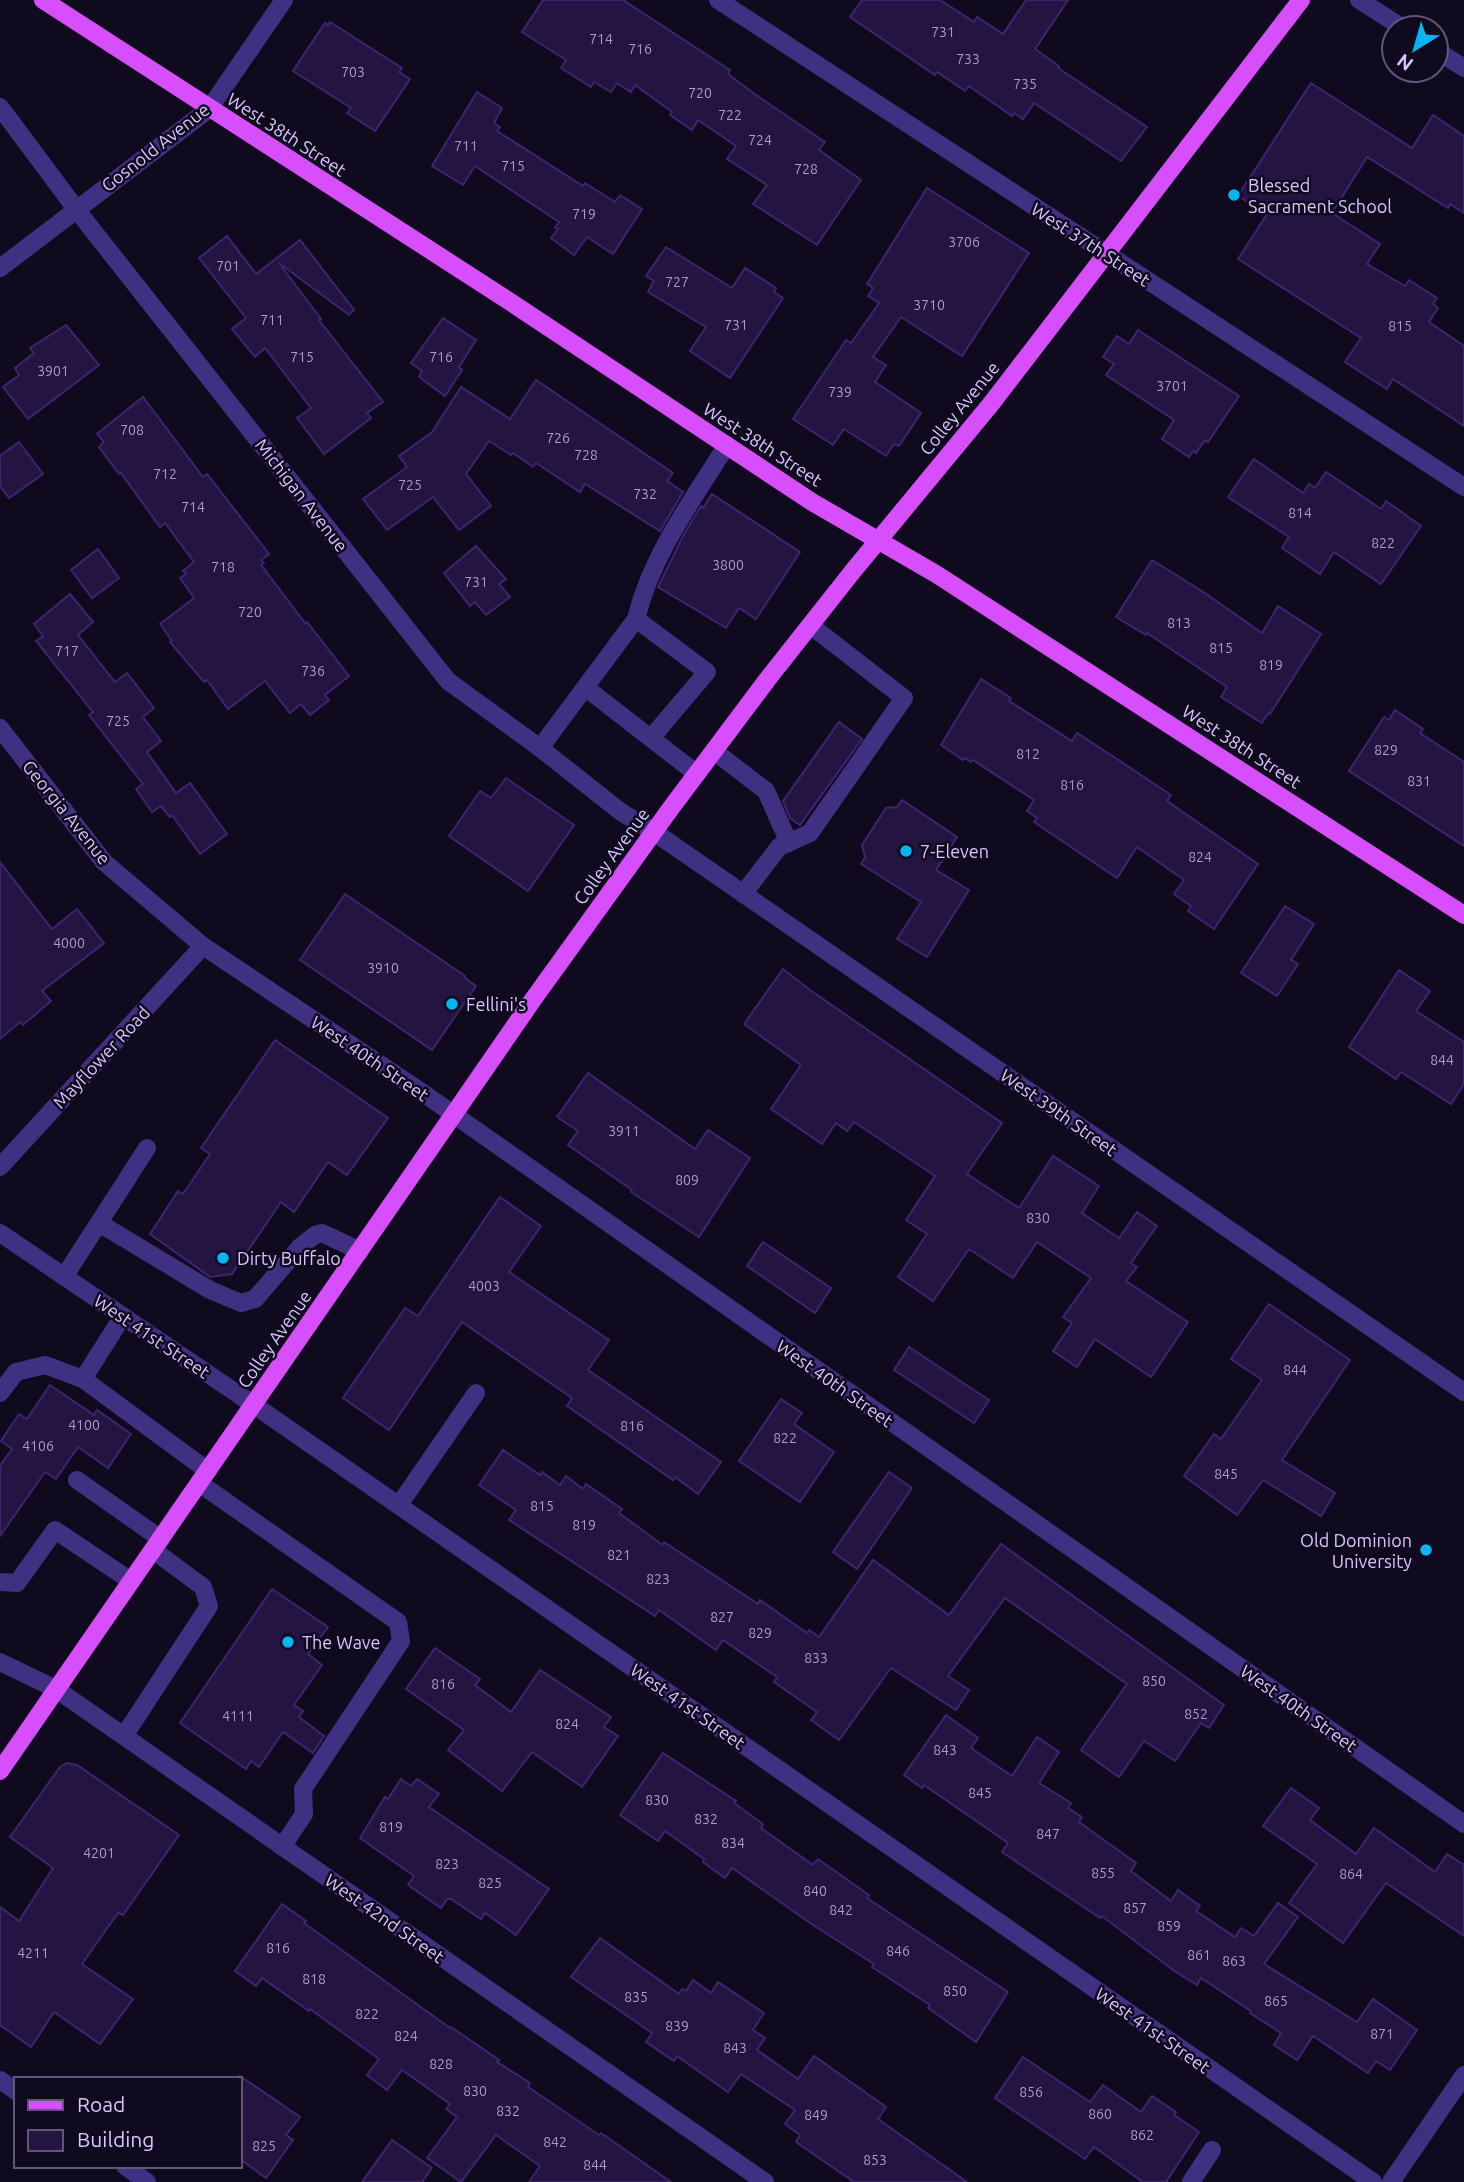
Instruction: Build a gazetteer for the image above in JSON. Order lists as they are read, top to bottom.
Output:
{
  "streets": {
    "main road": ["West 38th Street", "Colley Avenue"],
    "street": [
      "Gosnold Avenue",
      "West 37th Street",
      "Michigan Avenue",
      "Georgia Avenue",
      "Mayflower Road",
      "West 40th Street",
      "West 39th Street",
      "West 41st Street",
      "West 42nd Street"
    ]
  },
  "crossings": [
    ["West 38th Street", "Gosnold Avenue"],
    ["West 38th Street", "Colley Avenue"],
    ["Gosnold Avenue", "Michigan Avenue"],
    ["West 37th Street", "Colley Avenue"],
    ["Colley Avenue", "Michigan Avenue"],
    ["Colley Avenue", "West 40th Street"],
    ["Colley Avenue", "West 39th Street"],
    ["Colley Avenue", "West 41st Street"],
    ["Colley Avenue", "West 42nd Street"],
    ["Michigan Avenue", "West 39th Street"],
    ["Georgia Avenue", "Mayflower Road"],
    ["Georgia Avenue", "West 40th Street"],
    ["Mayflower Road", "West 40th Street"]
  ],
  "places": [
    "Blessed Sacrament School",
    "7-Eleven",
    "Fellini's",
    "Dirty Buffalo",
    "Old Dominion University",
    "The Wave"
  ],
  "house_numbers": [
    "731",
    "714",
    "716",
    "733",
    "703",
    "735",
    "720",
    "722",
    "724",
    "711",
    "715",
    "728",
    "719",
    "3706",
    "701",
    "727",
    "3710",
    "711",
    "731",
    "815",
    "715",
    "716",
    "3901",
    "3701",
    "739",
    "708",
    "726",
    "728",
    "712",
    "725",
    "732",
    "714",
    "814",
    "822",
    "3800",
    "718",
    "731",
    "720",
    "813",
    "815",
    "717",
    "819",
    "736",
    "725",
    "829",
    "812",
    "831",
    "816",
    "824",
    "4000",
    "3910",
    "844",
    "3911",
    "809",
    "830",
    "4003",
    "844",
    "4100",
    "816",
    "822",
    "4106",
    "845",
    "815",
    "819",
    "821",
    "823",
    "827",
    "829",
    "833",
    "850",
    "816",
    "852",
    "4111",
    "824",
    "843",
    "845",
    "830",
    "832",
    "819",
    "847",
    "834",
    "4201",
    "823",
    "855",
    "864",
    "825",
    "840",
    "857",
    "842",
    "859",
    "816",
    "846",
    "4211",
    "861",
    "863",
    "818",
    "850",
    "835",
    "865",
    "822",
    "839",
    "871",
    "824",
    "843",
    "828",
    "830",
    "856",
    "832",
    "860",
    "849",
    "862",
    "842",
    "825",
    "853",
    "844"
  ],
  "legend": ["Road", "Building"],
  "north": "bottom left"
}
